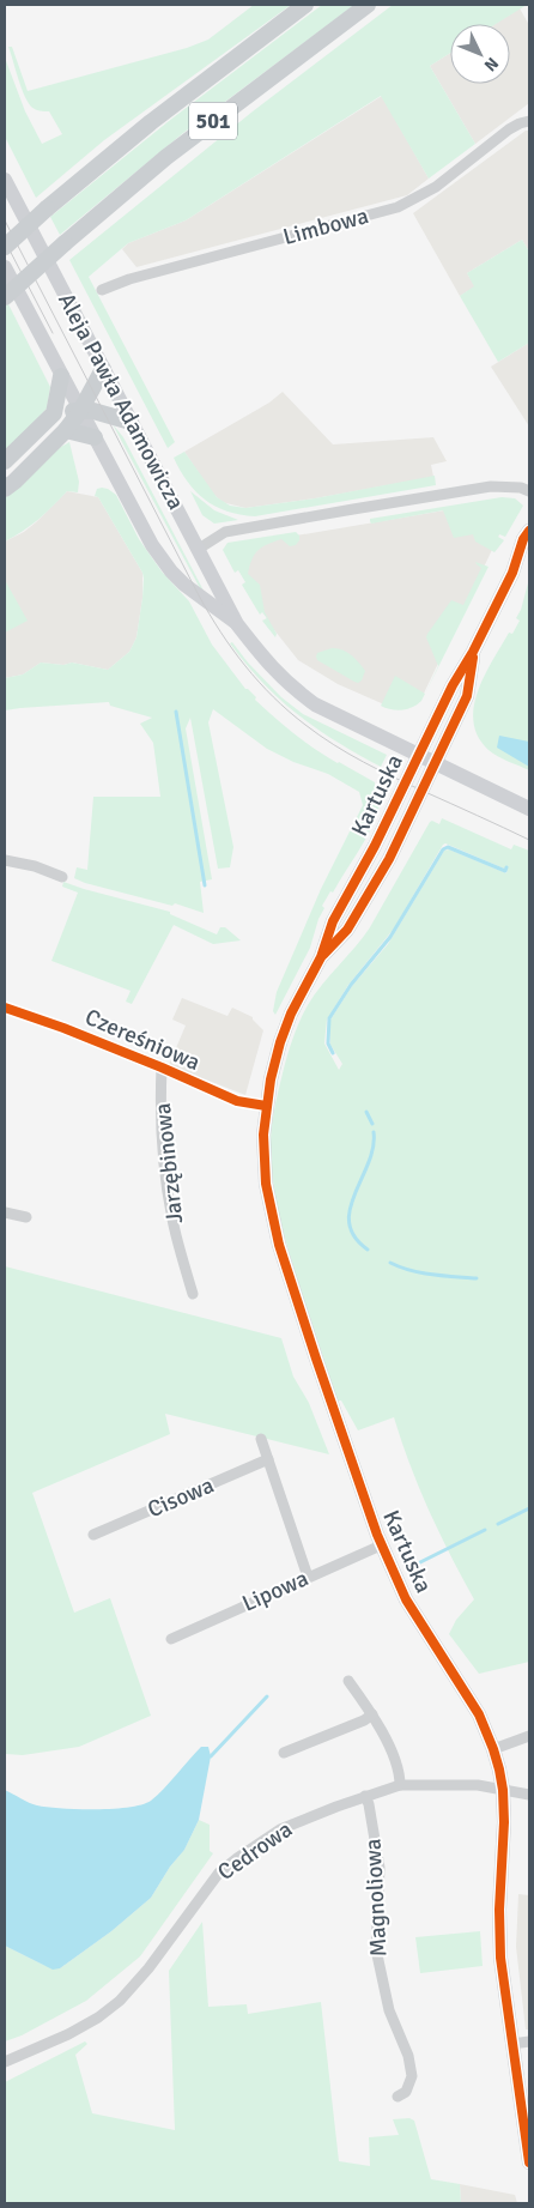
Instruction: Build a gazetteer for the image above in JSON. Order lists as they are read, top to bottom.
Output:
{
  "streets": {
    "main road": ["501"],
    "street": [
      "Limbowa",
      "Aleja Pawła Adamowicza",
      "Kartuska",
      "Czereśniowa",
      "Jarzębinowa",
      "Cisowa",
      "Lipowa",
      "Cedrowa",
      "Magnoliowa"
    ]
  },
  "crossings": [
    ["Aleja Pawła Adamowicza", "Kartuska"],
    ["Kartuska", "Czereśniowa"],
    ["Kartuska", "Lipowa"],
    ["Kartuska", "Cedrowa"],
    ["Czereśniowa", "Jarzębinowa"],
    ["Cedrowa", "Magnoliowa"]
  ],
  "north": "bottom right"
}
